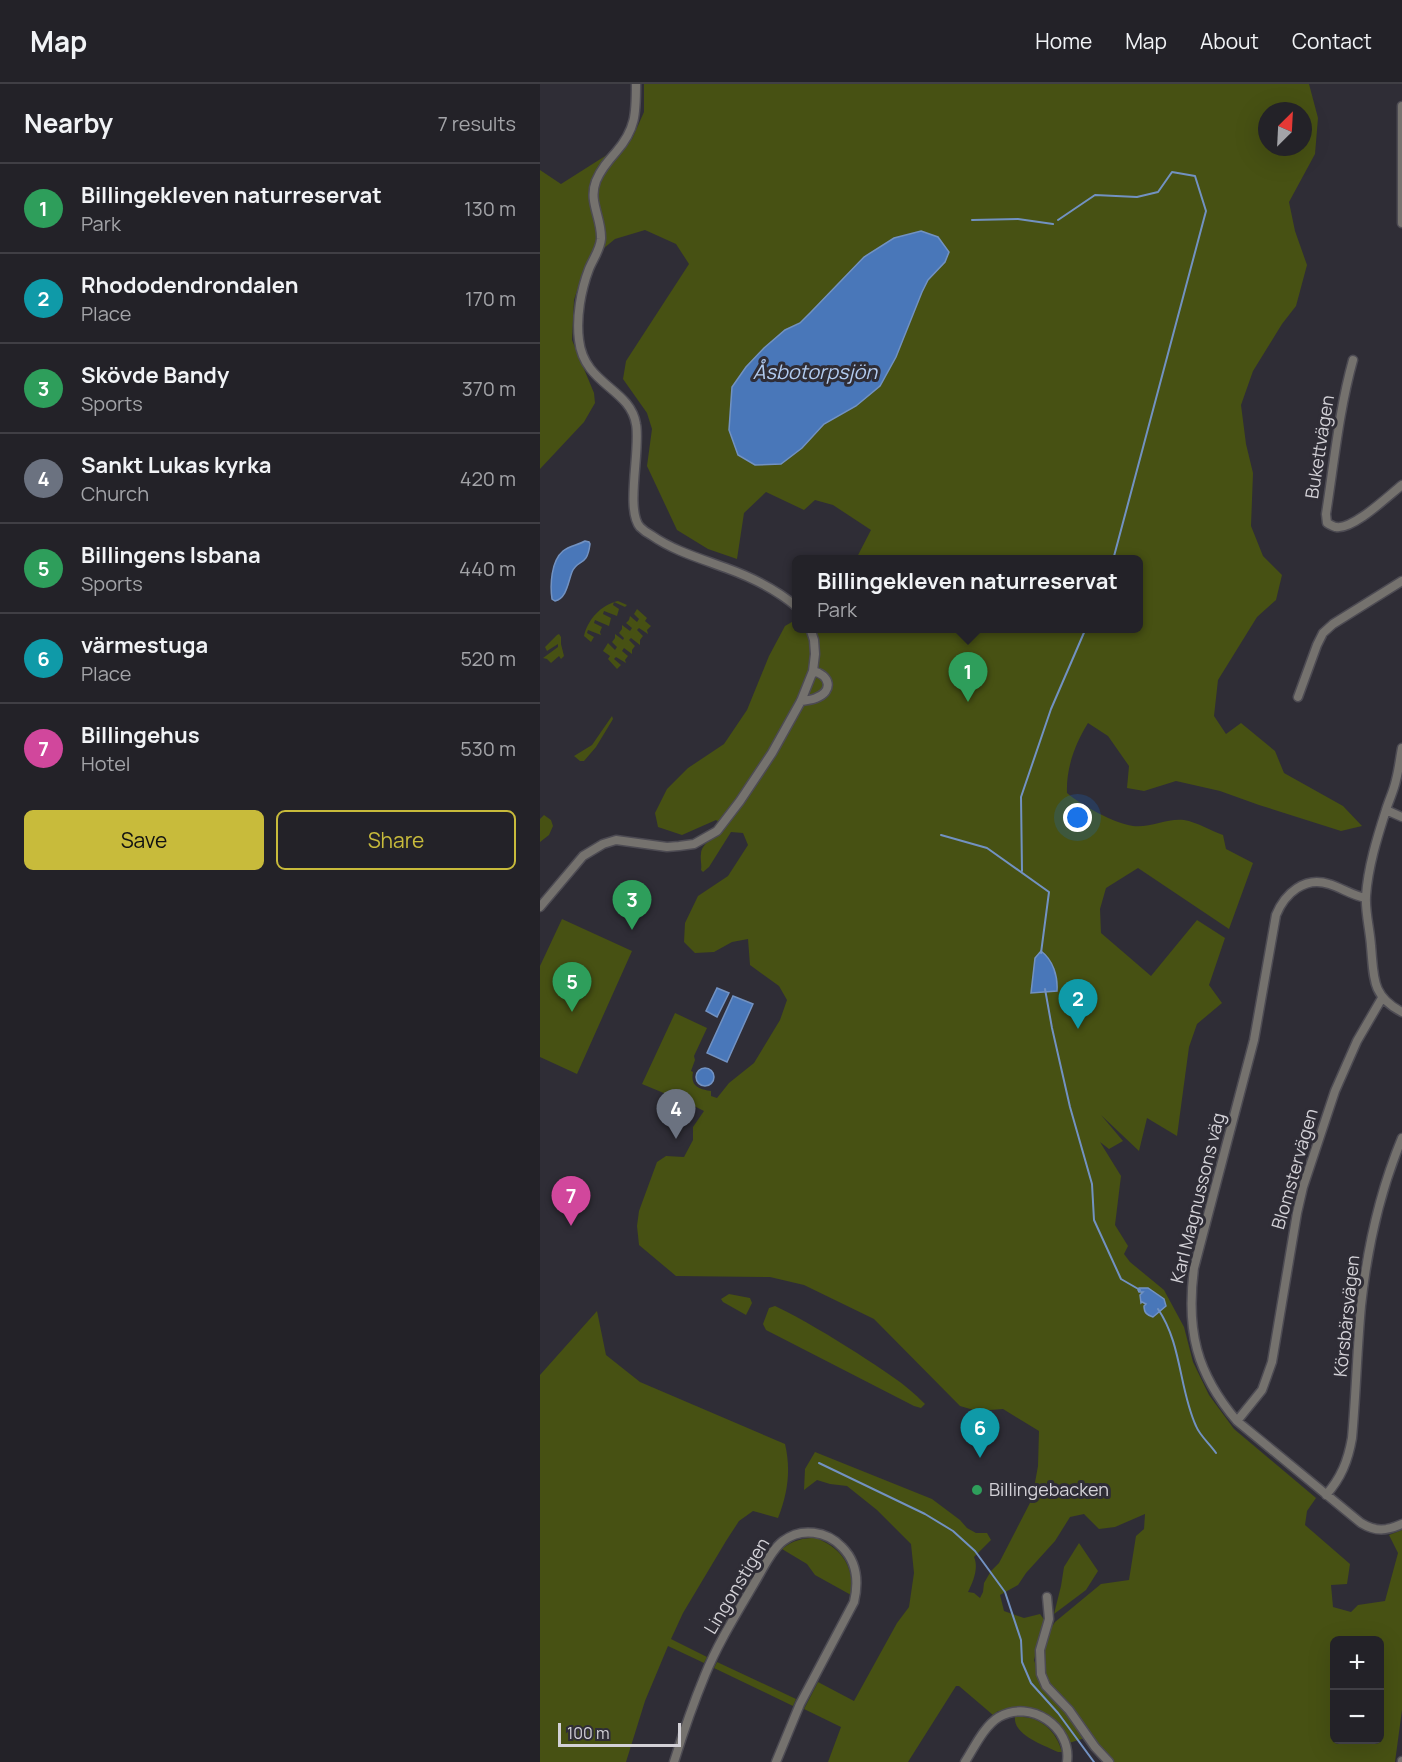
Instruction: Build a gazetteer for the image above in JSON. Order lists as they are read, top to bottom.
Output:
{
  "streets": {
    "street": [
      "Bukettvägen",
      "Blomstervägen",
      "Karl Magnussons väg",
      "Körsbärsvägen",
      "Lingonstigen"
    ]
  },
  "crossings": [
    ["Blomstervägen", "Karl Magnussons väg"],
    ["Karl Magnussons väg", "Körsbärsvägen"]
  ],
  "water": ["Åsbotorpsjön"],
  "places": ["Billingebacken"],
  "scale_bar": "100 m",
  "north": "top right",
  "page": {
    "header": "Map",
    "nav": [
      "Home",
      "Map",
      "About",
      "Contact"
    ],
    "heading": ["Nearby", "7 results"],
    "list": [
      {
        "mark": "1",
        "name": "Billingekleven naturreservat",
        "note": "Park",
        "value": "130 m"
      },
      {
        "mark": "2",
        "name": "Rhododendrondalen",
        "note": "Place",
        "value": "170 m"
      },
      {
        "mark": "3",
        "name": "Skövde Bandy",
        "note": "Sports",
        "value": "370 m"
      },
      {
        "mark": "4",
        "name": "Sankt Lukas kyrka",
        "note": "Church",
        "value": "420 m"
      },
      {
        "mark": "5",
        "name": "Billingens Isbana",
        "note": "Sports",
        "value": "440 m"
      },
      {
        "mark": "6",
        "name": "värmestuga",
        "note": "Place",
        "value": "520 m"
      },
      {
        "mark": "7",
        "name": "Billingehus",
        "note": "Hotel",
        "value": "530 m"
      }
    ],
    "popup": ["Billingekleven naturreservat", "Park"],
    "pins": [
      "1",
      "3",
      "5",
      "2",
      "4",
      "7",
      "6"
    ],
    "buttons": ["Save", "Share"],
    "map_buttons": ["+", "−"],
    "scale": "100 m"
  }
}
